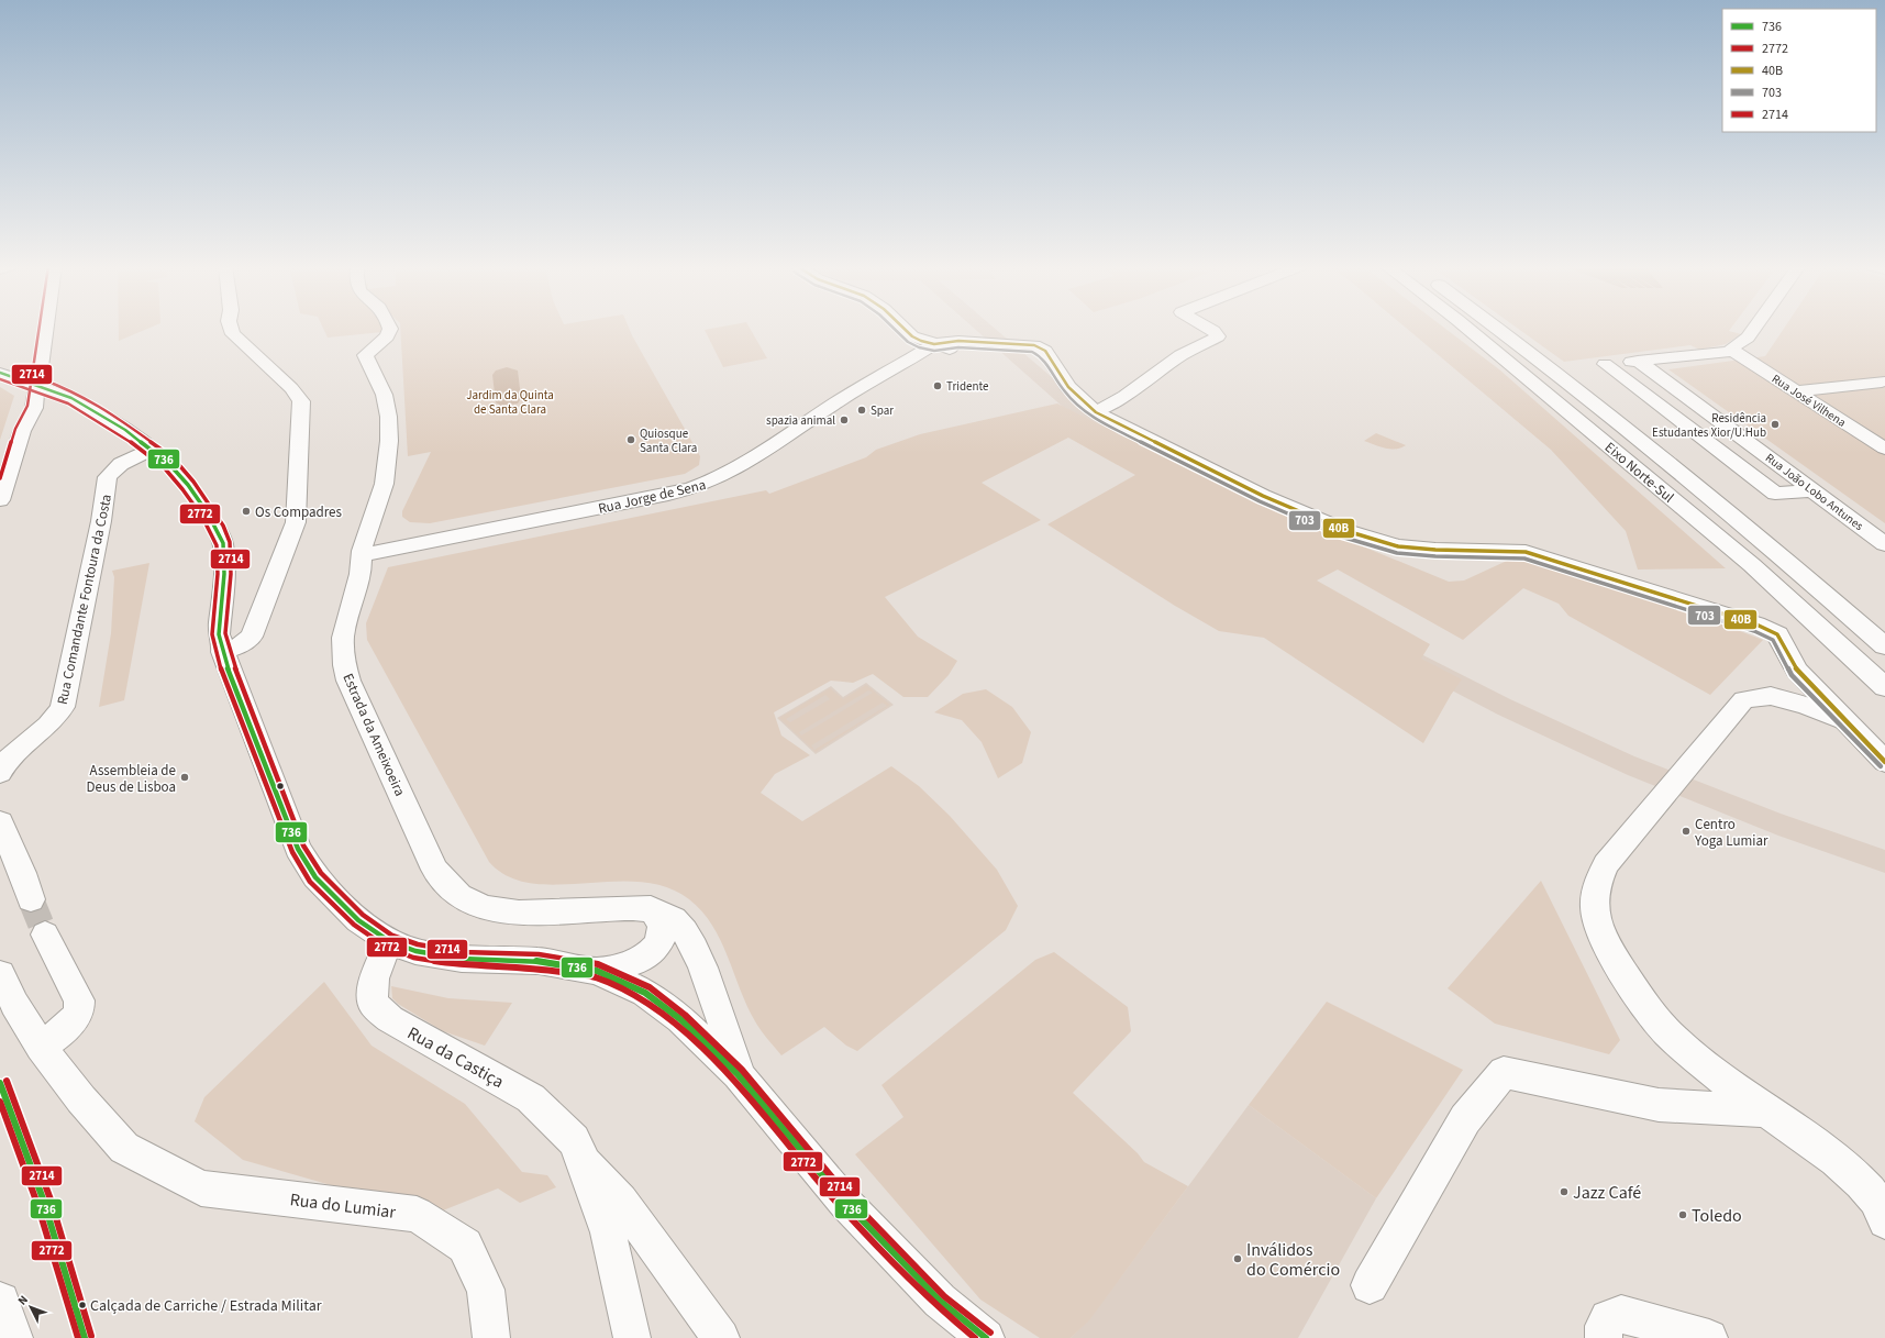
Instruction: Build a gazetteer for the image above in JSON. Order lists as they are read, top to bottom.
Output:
{
  "streets": {
    "main road": ["Eixo Norte-Sul"],
    "street": [
      "Rua José Vilhena",
      "Rua João Lobo Antunes",
      "Rua Jorge de Sena",
      "Rua Comandante Fontoura da Costa",
      "Estrada da Ameixoeira",
      "Rua da Castiça",
      "Rua do Lumiar"
    ]
  },
  "crossings": [
    ["Rua Jorge de Sena", "Estrada da Ameixoeira"]
  ],
  "parks": ["Jardim da Quinta de Santa Clara"],
  "places": [
    "Tridente",
    "Spar",
    "spazia animal",
    "Residência Estudantes Xior/U.Hub",
    "Quiosque Santa Clara",
    "Os Compadres",
    "Assembleia de Deus de Lisboa",
    "Centro Yoga Lumiar",
    "Jazz Café",
    "Toledo",
    "Inválidos do Comércio",
    "Calçada de Carriche / Estrada Militar"
  ],
  "lines": [
    "transit line 40B",
    "transit line 703",
    "transit line 2714",
    "transit line 736",
    "transit line 2772"
  ],
  "legend": [
    "736",
    "2772",
    "40B",
    "703",
    "2714"
  ],
  "north": "top left"
}
